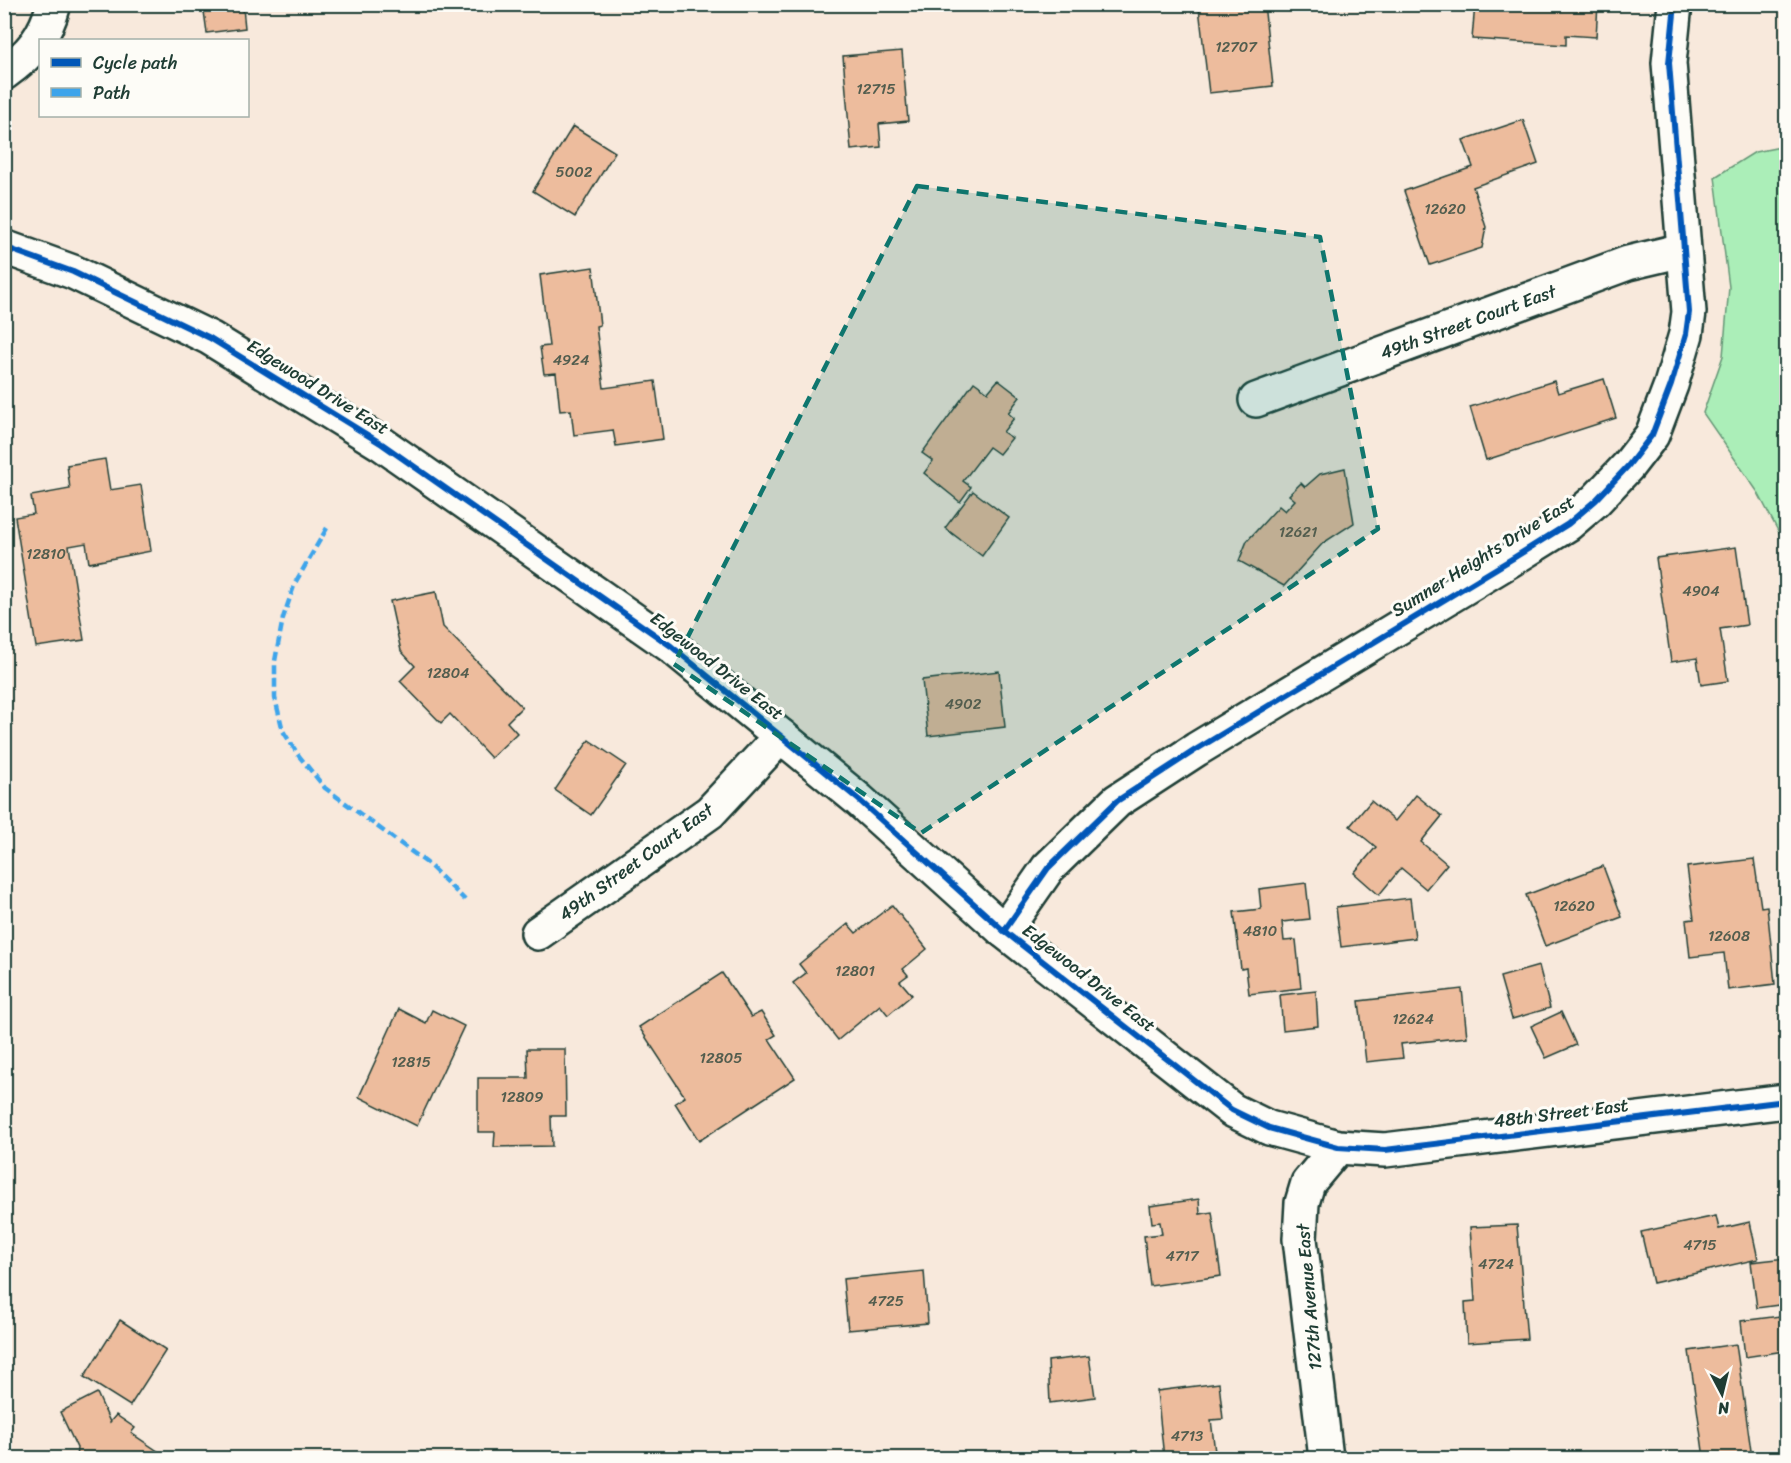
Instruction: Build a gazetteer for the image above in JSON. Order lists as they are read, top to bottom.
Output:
{
  "streets": {
    "street": [
      "49th Street Court East",
      "Edgewood Drive East",
      "Sumner Heights Drive East",
      "48th Street East",
      "127th Avenue East"
    ]
  },
  "crossings": [
    ["49th Street Court East", "Edgewood Drive East"],
    ["49th Street Court East", "Sumner Heights Drive East"],
    ["Edgewood Drive East", "Sumner Heights Drive East"],
    ["Edgewood Drive East", "48th Street East"],
    ["Edgewood Drive East", "127th Avenue East"],
    ["48th Street East", "127th Avenue East"]
  ],
  "house_numbers": [
    "12707",
    "12715",
    "5002",
    "12620",
    "4924",
    "12621",
    "12810",
    "4904",
    "12804",
    "4902",
    "12620",
    "4810",
    "12608",
    "12801",
    "12624",
    "12805",
    "12815",
    "12809",
    "4715",
    "4717",
    "4724",
    "4725",
    "4713"
  ],
  "legend": ["Cycle path", "Path"],
  "north": "bottom"
}
